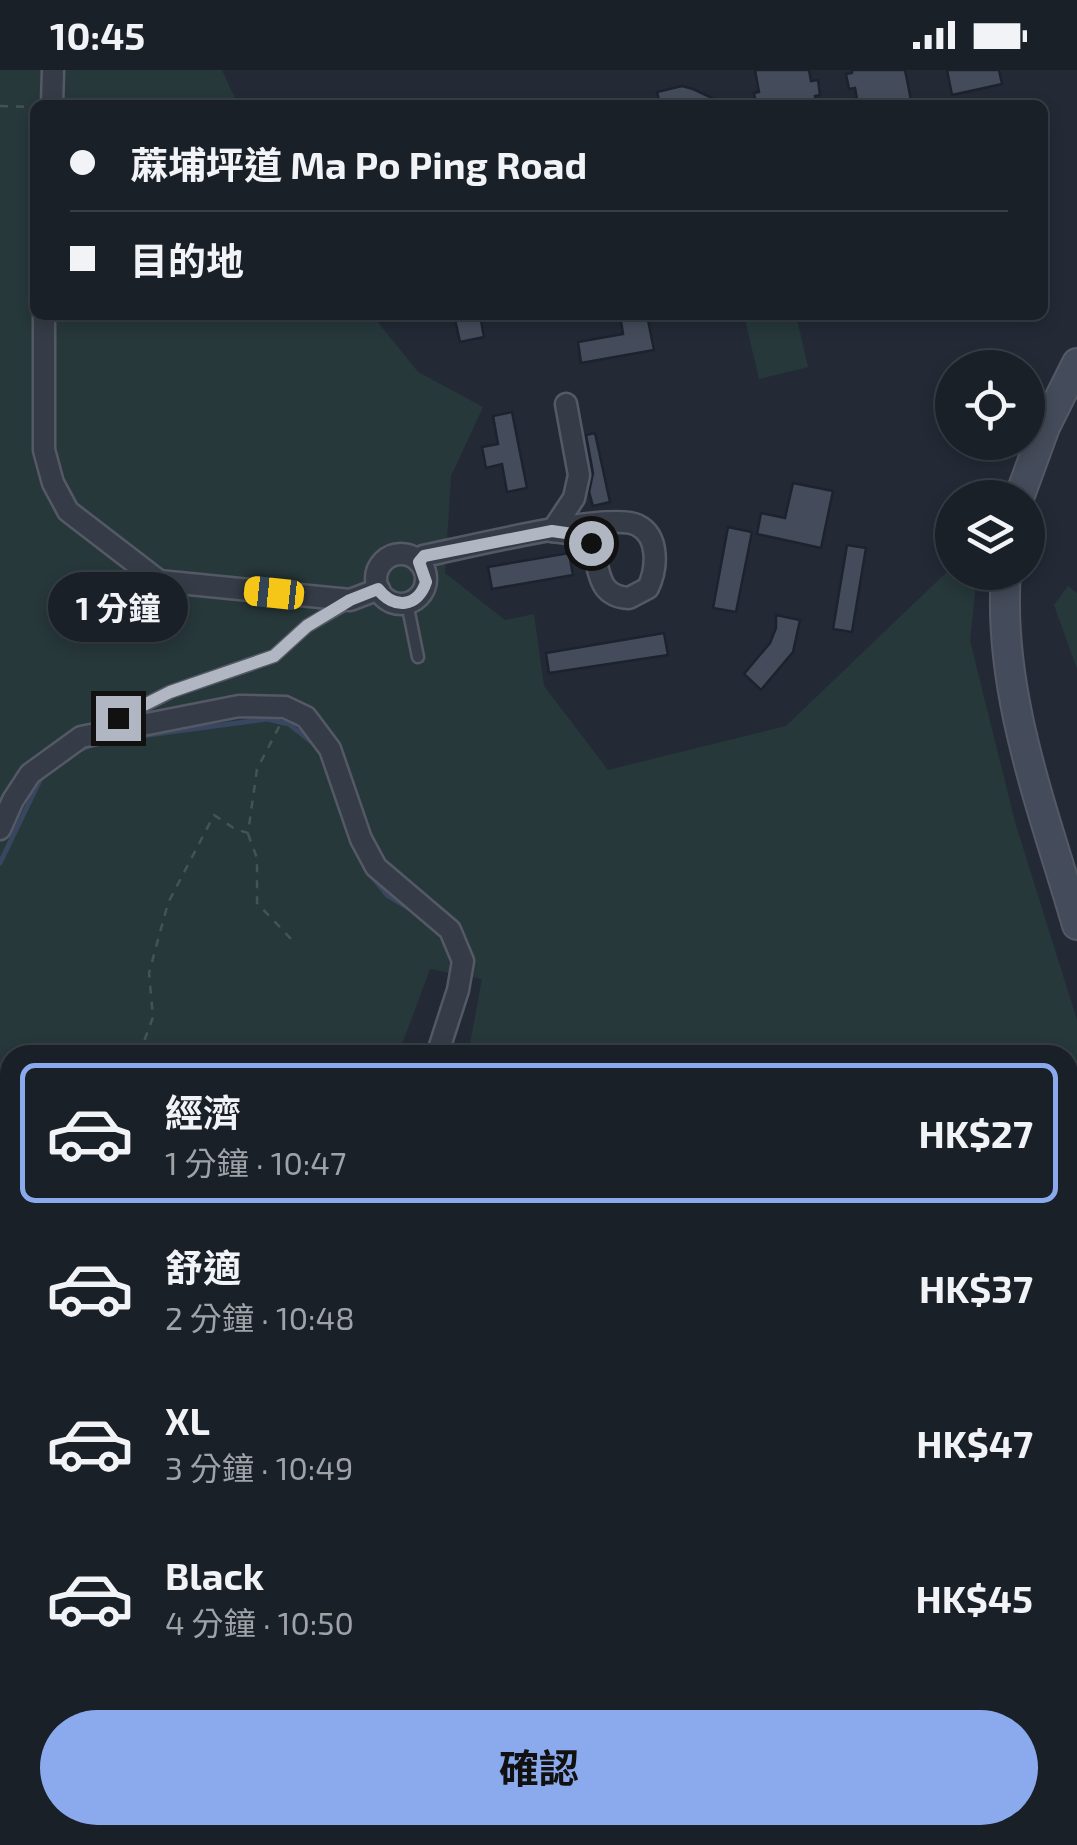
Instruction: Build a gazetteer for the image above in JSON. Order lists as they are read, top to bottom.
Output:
{
  "page": {
    "status": "10:45",
    "banner": ["蔴埔坪道 Ma Po Ping Road", "目的地"],
    "bubble": "1 分鐘",
    "list": [
      {
        "name": "經濟",
        "note": "1 分鐘 · 10:47",
        "value": "HK$27"
      },
      {
        "name": "舒適",
        "note": "2 分鐘 · 10:48",
        "value": "HK$37"
      },
      {
        "name": "XL",
        "note": "3 分鐘 · 10:49",
        "value": "HK$47"
      },
      {
        "name": "Black",
        "note": "4 分鐘 · 10:50",
        "value": "HK$45"
      }
    ],
    "buttons": "確認"
  }
}
